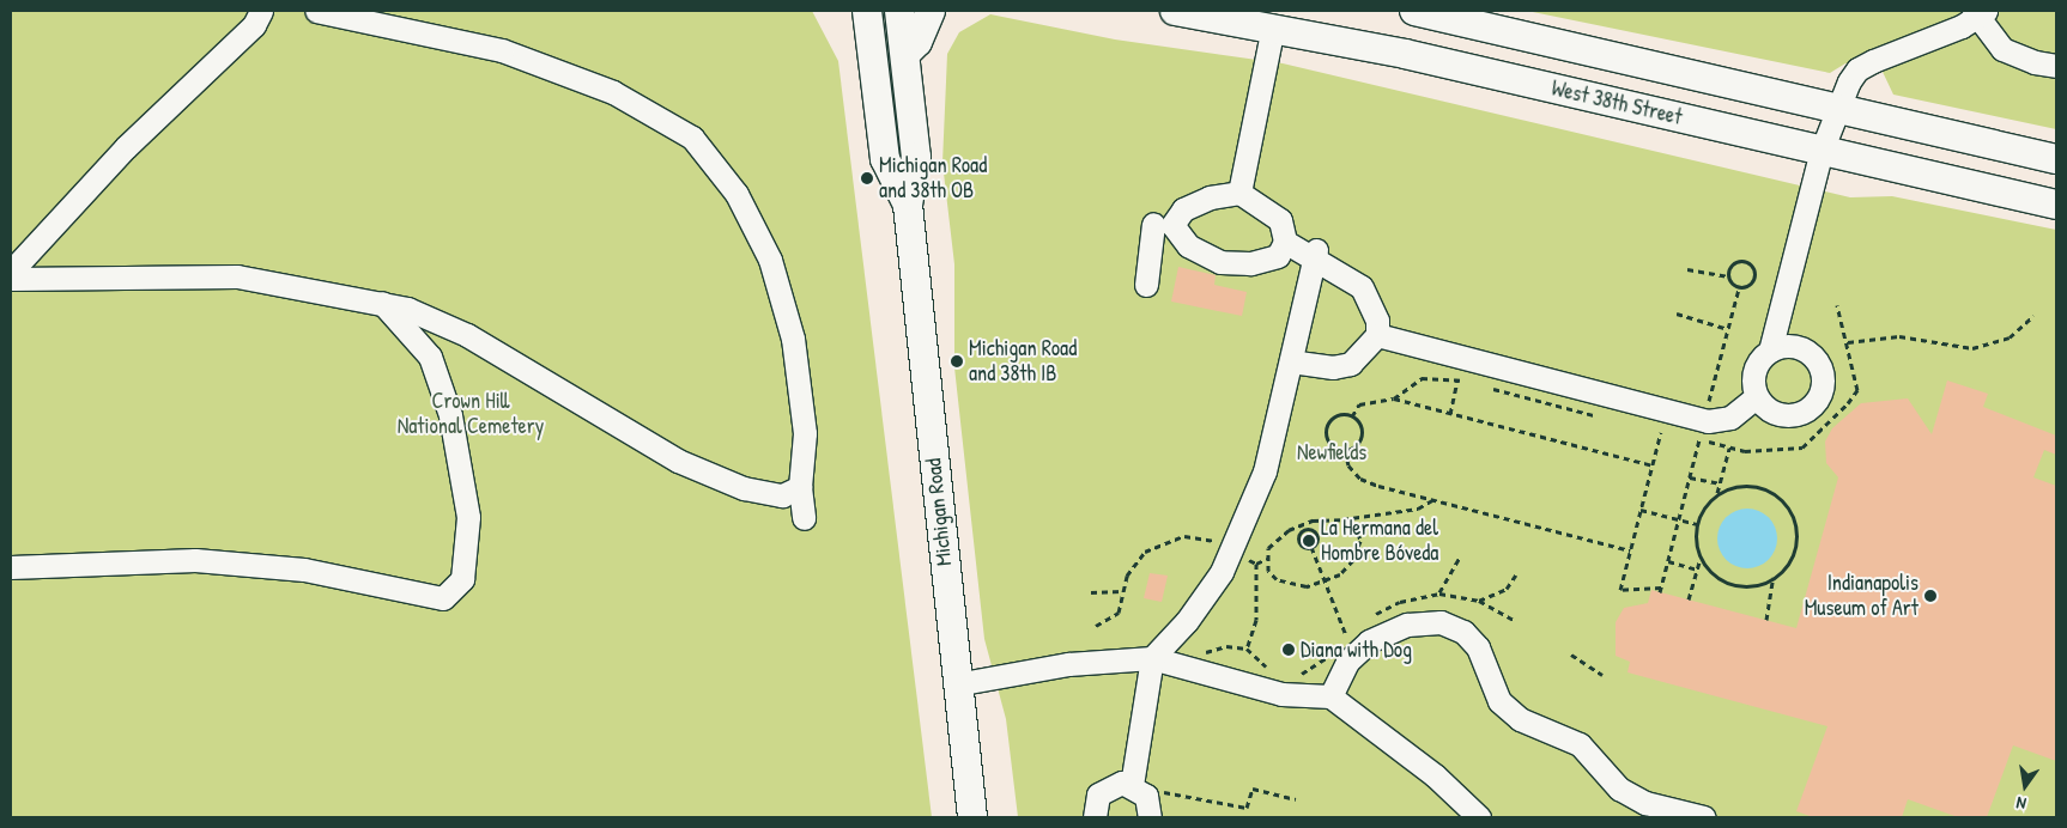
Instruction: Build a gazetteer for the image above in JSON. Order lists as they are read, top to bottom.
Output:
{
  "streets": {
    "main road": ["West 38th Street", "Michigan Road"]
  },
  "parks": ["Crown Hill National Cemetery", "Newfields"],
  "places": [
    "Michigan Road and 38th OB",
    "Michigan Road and 38th IB",
    "La Hermana del Hombre Bóveda",
    "Indianapolis Museum of Art",
    "Diana with Dog"
  ],
  "north": "bottom"
}
